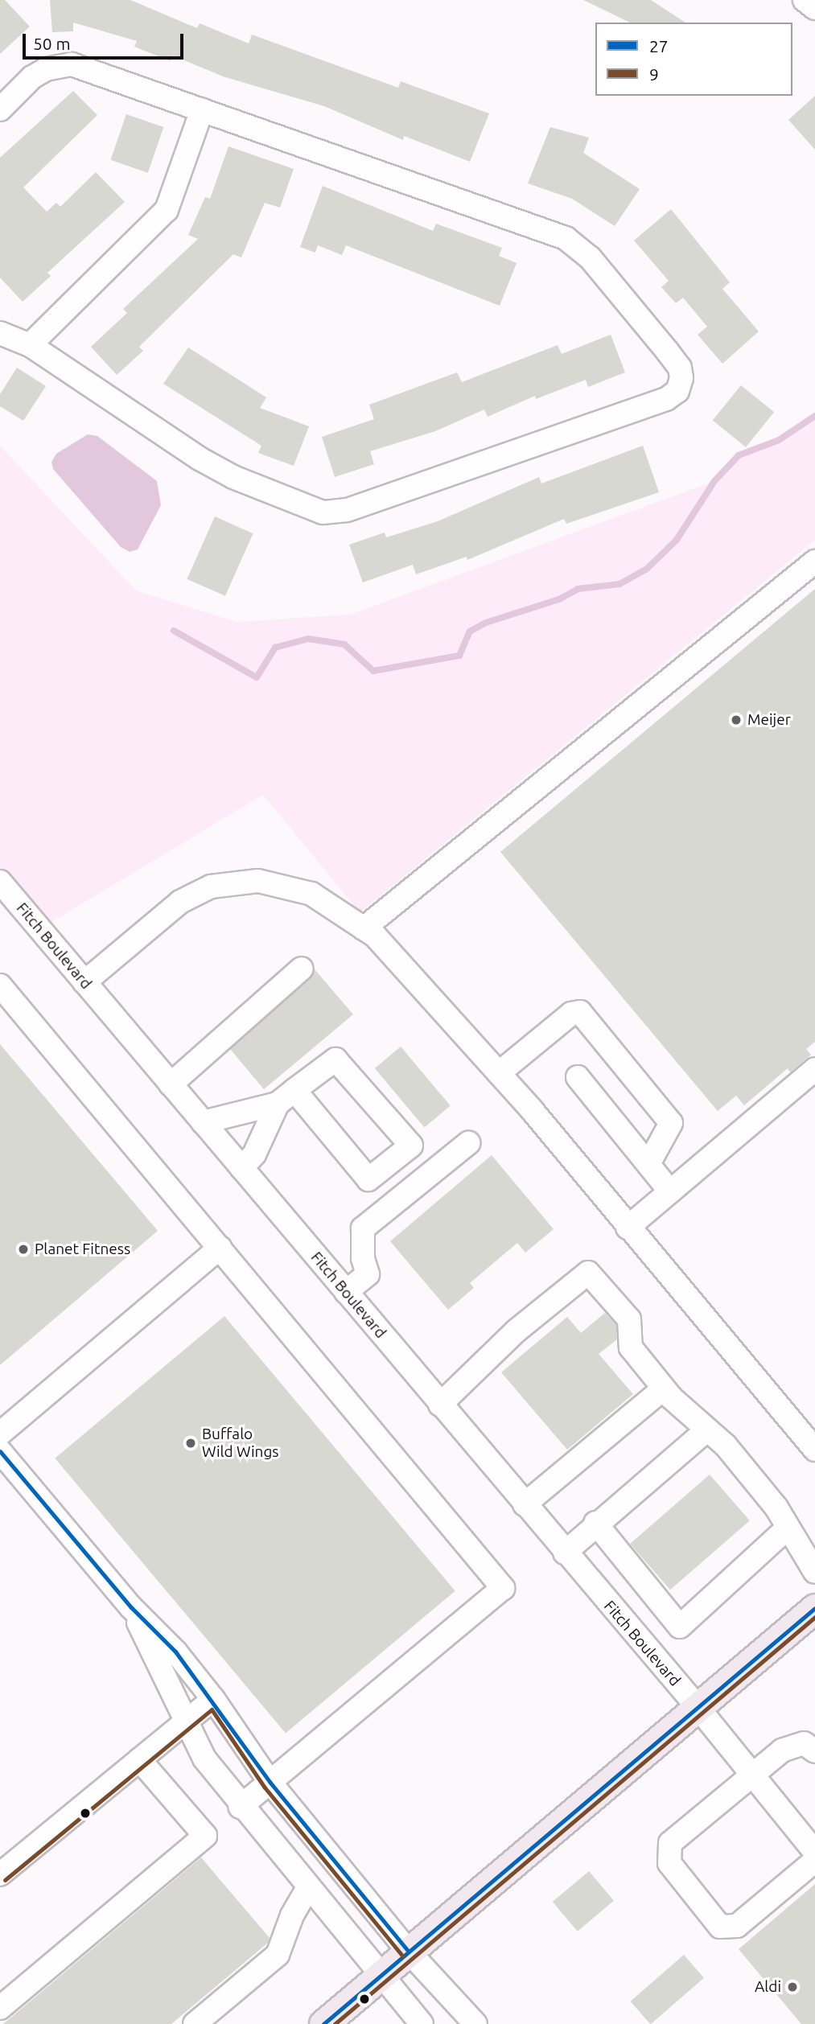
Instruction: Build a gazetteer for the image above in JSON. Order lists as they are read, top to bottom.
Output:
{
  "streets": {
    "street": ["Fitch Boulevard"]
  },
  "places": [
    "Meijer",
    "Planet Fitness",
    "Buffalo Wild Wings",
    "Aldi"
  ],
  "lines": ["transit line 27", "transit line 9"],
  "legend": ["27", "9"],
  "scale_bar": "50 m"
}
